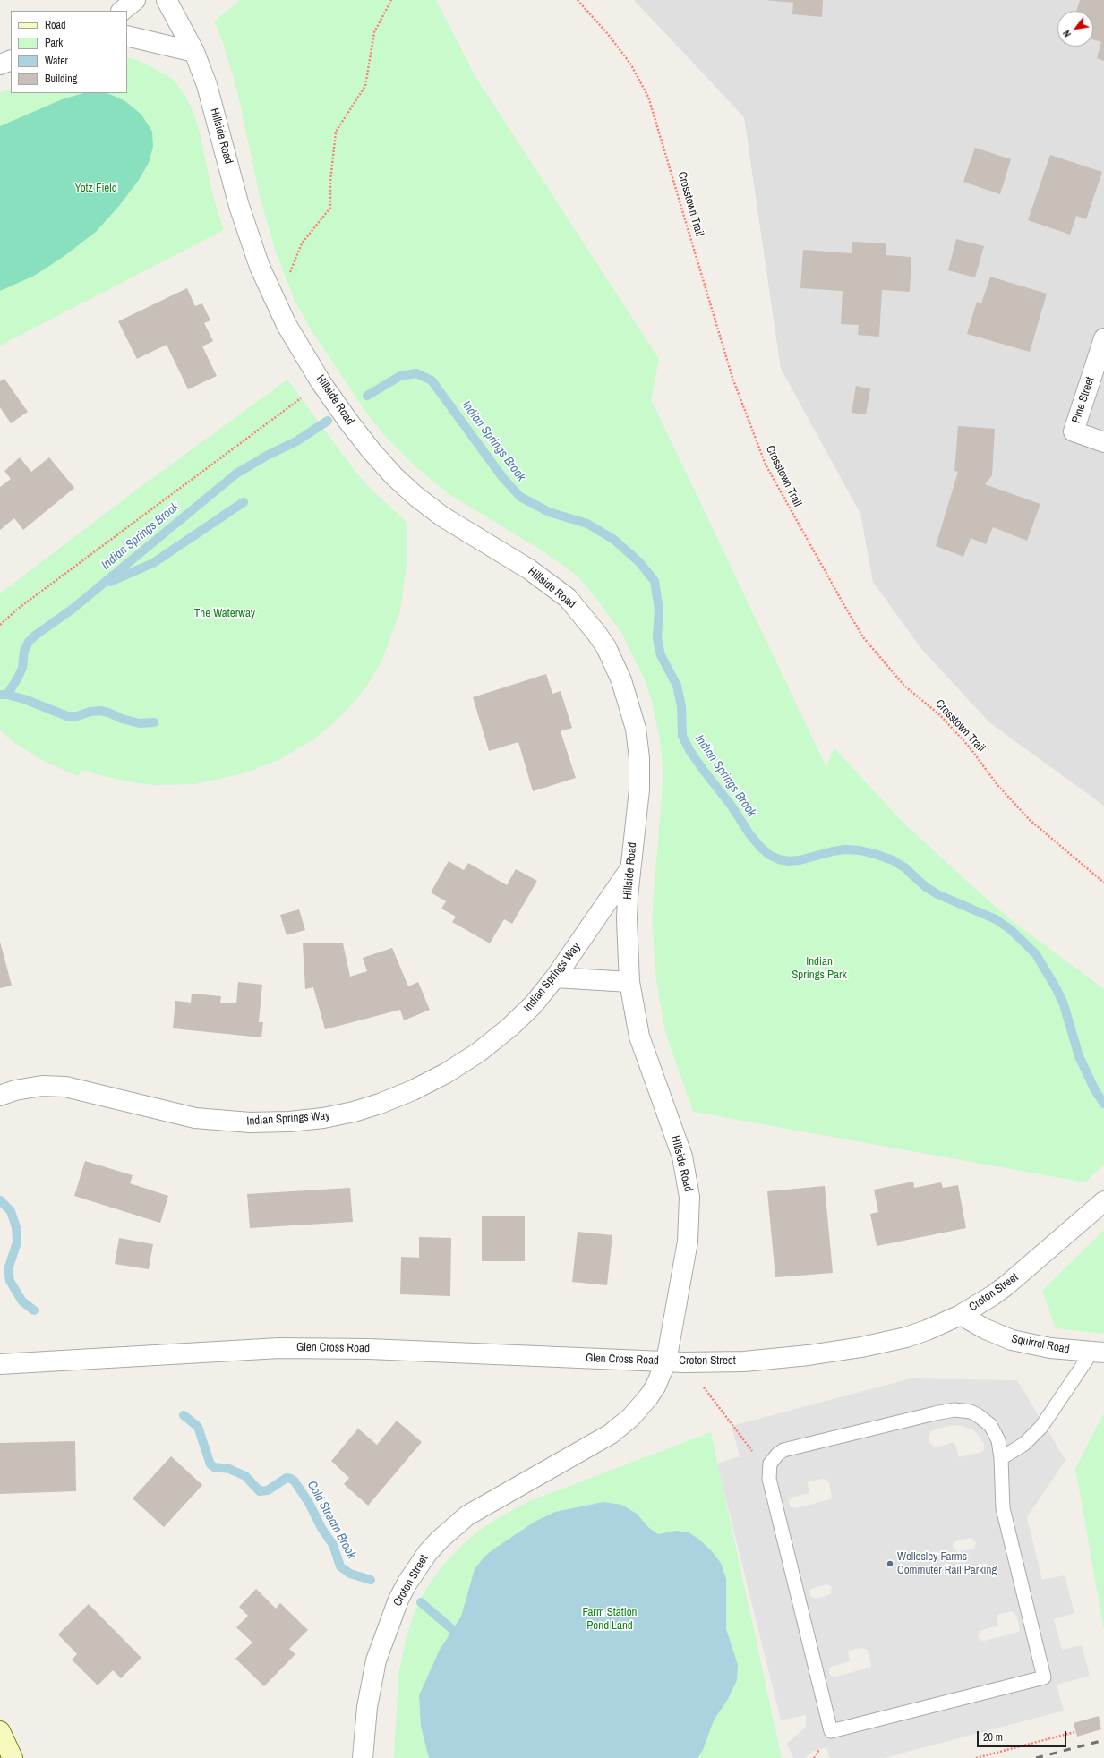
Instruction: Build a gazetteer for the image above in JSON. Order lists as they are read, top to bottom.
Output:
{
  "streets": {
    "street": [
      "Hillside Road",
      "Pine Street",
      "Indian Springs Way",
      "Croton Street",
      "Squirrel Road",
      "Glen Cross Road"
    ],
    "path": ["Crosstown Trail"]
  },
  "crossings": [
    ["Hillside Road", "Indian Springs Way"],
    ["Hillside Road", "Croton Street"],
    ["Hillside Road", "Glen Cross Road"],
    ["Croton Street", "Squirrel Road"],
    ["Croton Street", "Glen Cross Road"]
  ],
  "water": ["Indian Springs Brook", "Cold Stream Brook"],
  "parks": [
    "Yotz Field",
    "The Waterway",
    "Indian Springs Park",
    "Farm Station Pond Land"
  ],
  "places": ["Wellesley Farms Commuter Rail Parking"],
  "legend": [
    "Road",
    "Park",
    "Water",
    "Building"
  ],
  "scale_bar": "20 m",
  "north": "bottom left"
}
